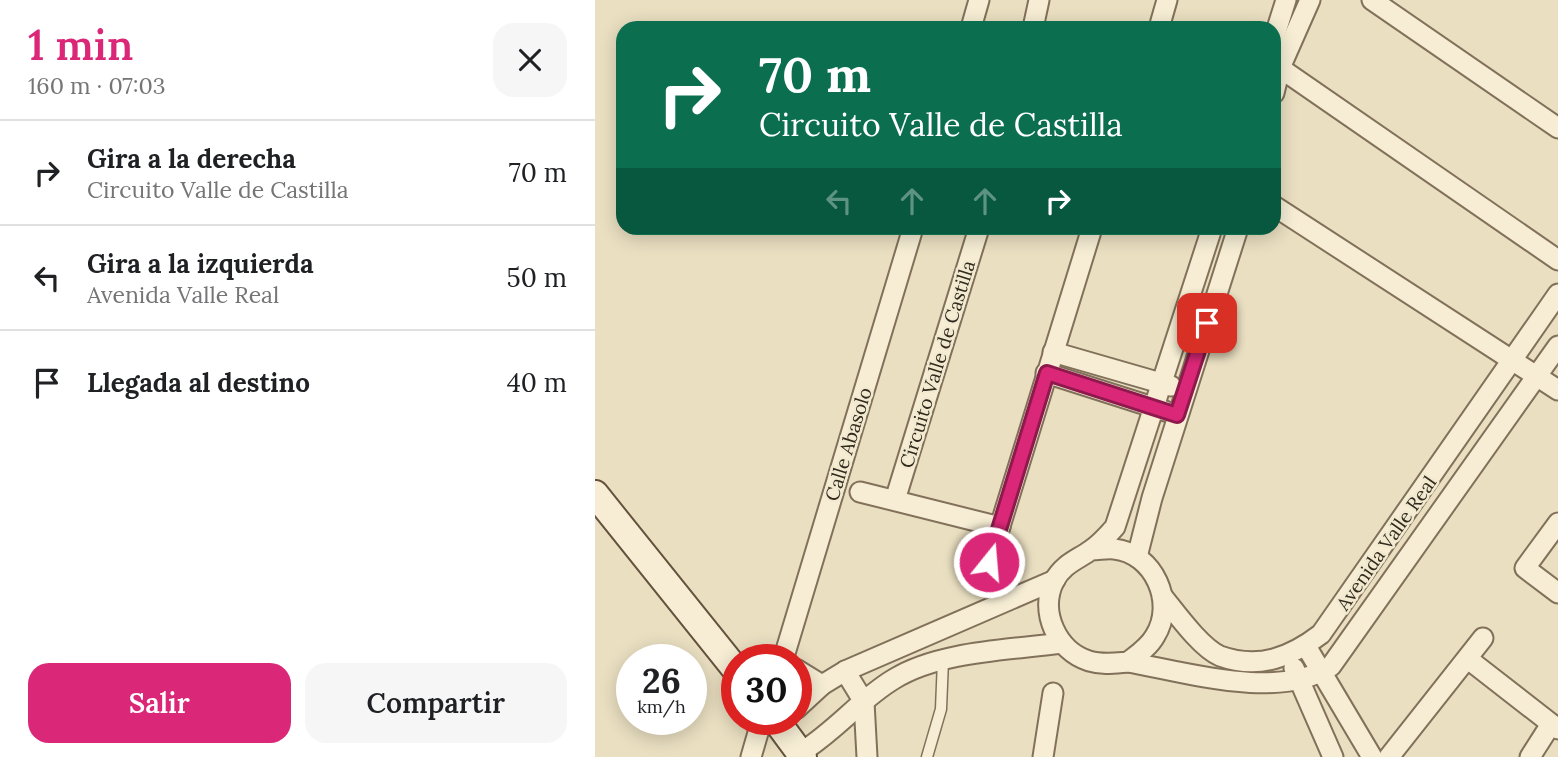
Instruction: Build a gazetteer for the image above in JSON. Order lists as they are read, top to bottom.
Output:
{
  "streets": {
    "street": ["Circuito Valle de Castilla", "Calle Abasolo", "Avenida Valle Real"]
  },
  "page": {
    "heading": ["1 min", "160 m · 07:03"],
    "turn": ["70 m", "Circuito Valle de Castilla"],
    "list": [
      {
        "name": "Gira a la derecha",
        "note": "Circuito Valle de Castilla",
        "value": "70 m"
      },
      {
        "name": "Gira a la izquierda",
        "note": "Avenida Valle Real",
        "value": "50 m"
      },
      {
        "name": "Llegada al destino",
        "value": "40 m"
      }
    ],
    "speed": "26 km/h",
    "limit": "30",
    "buttons": ["Salir", "Compartir"]
  }
}
